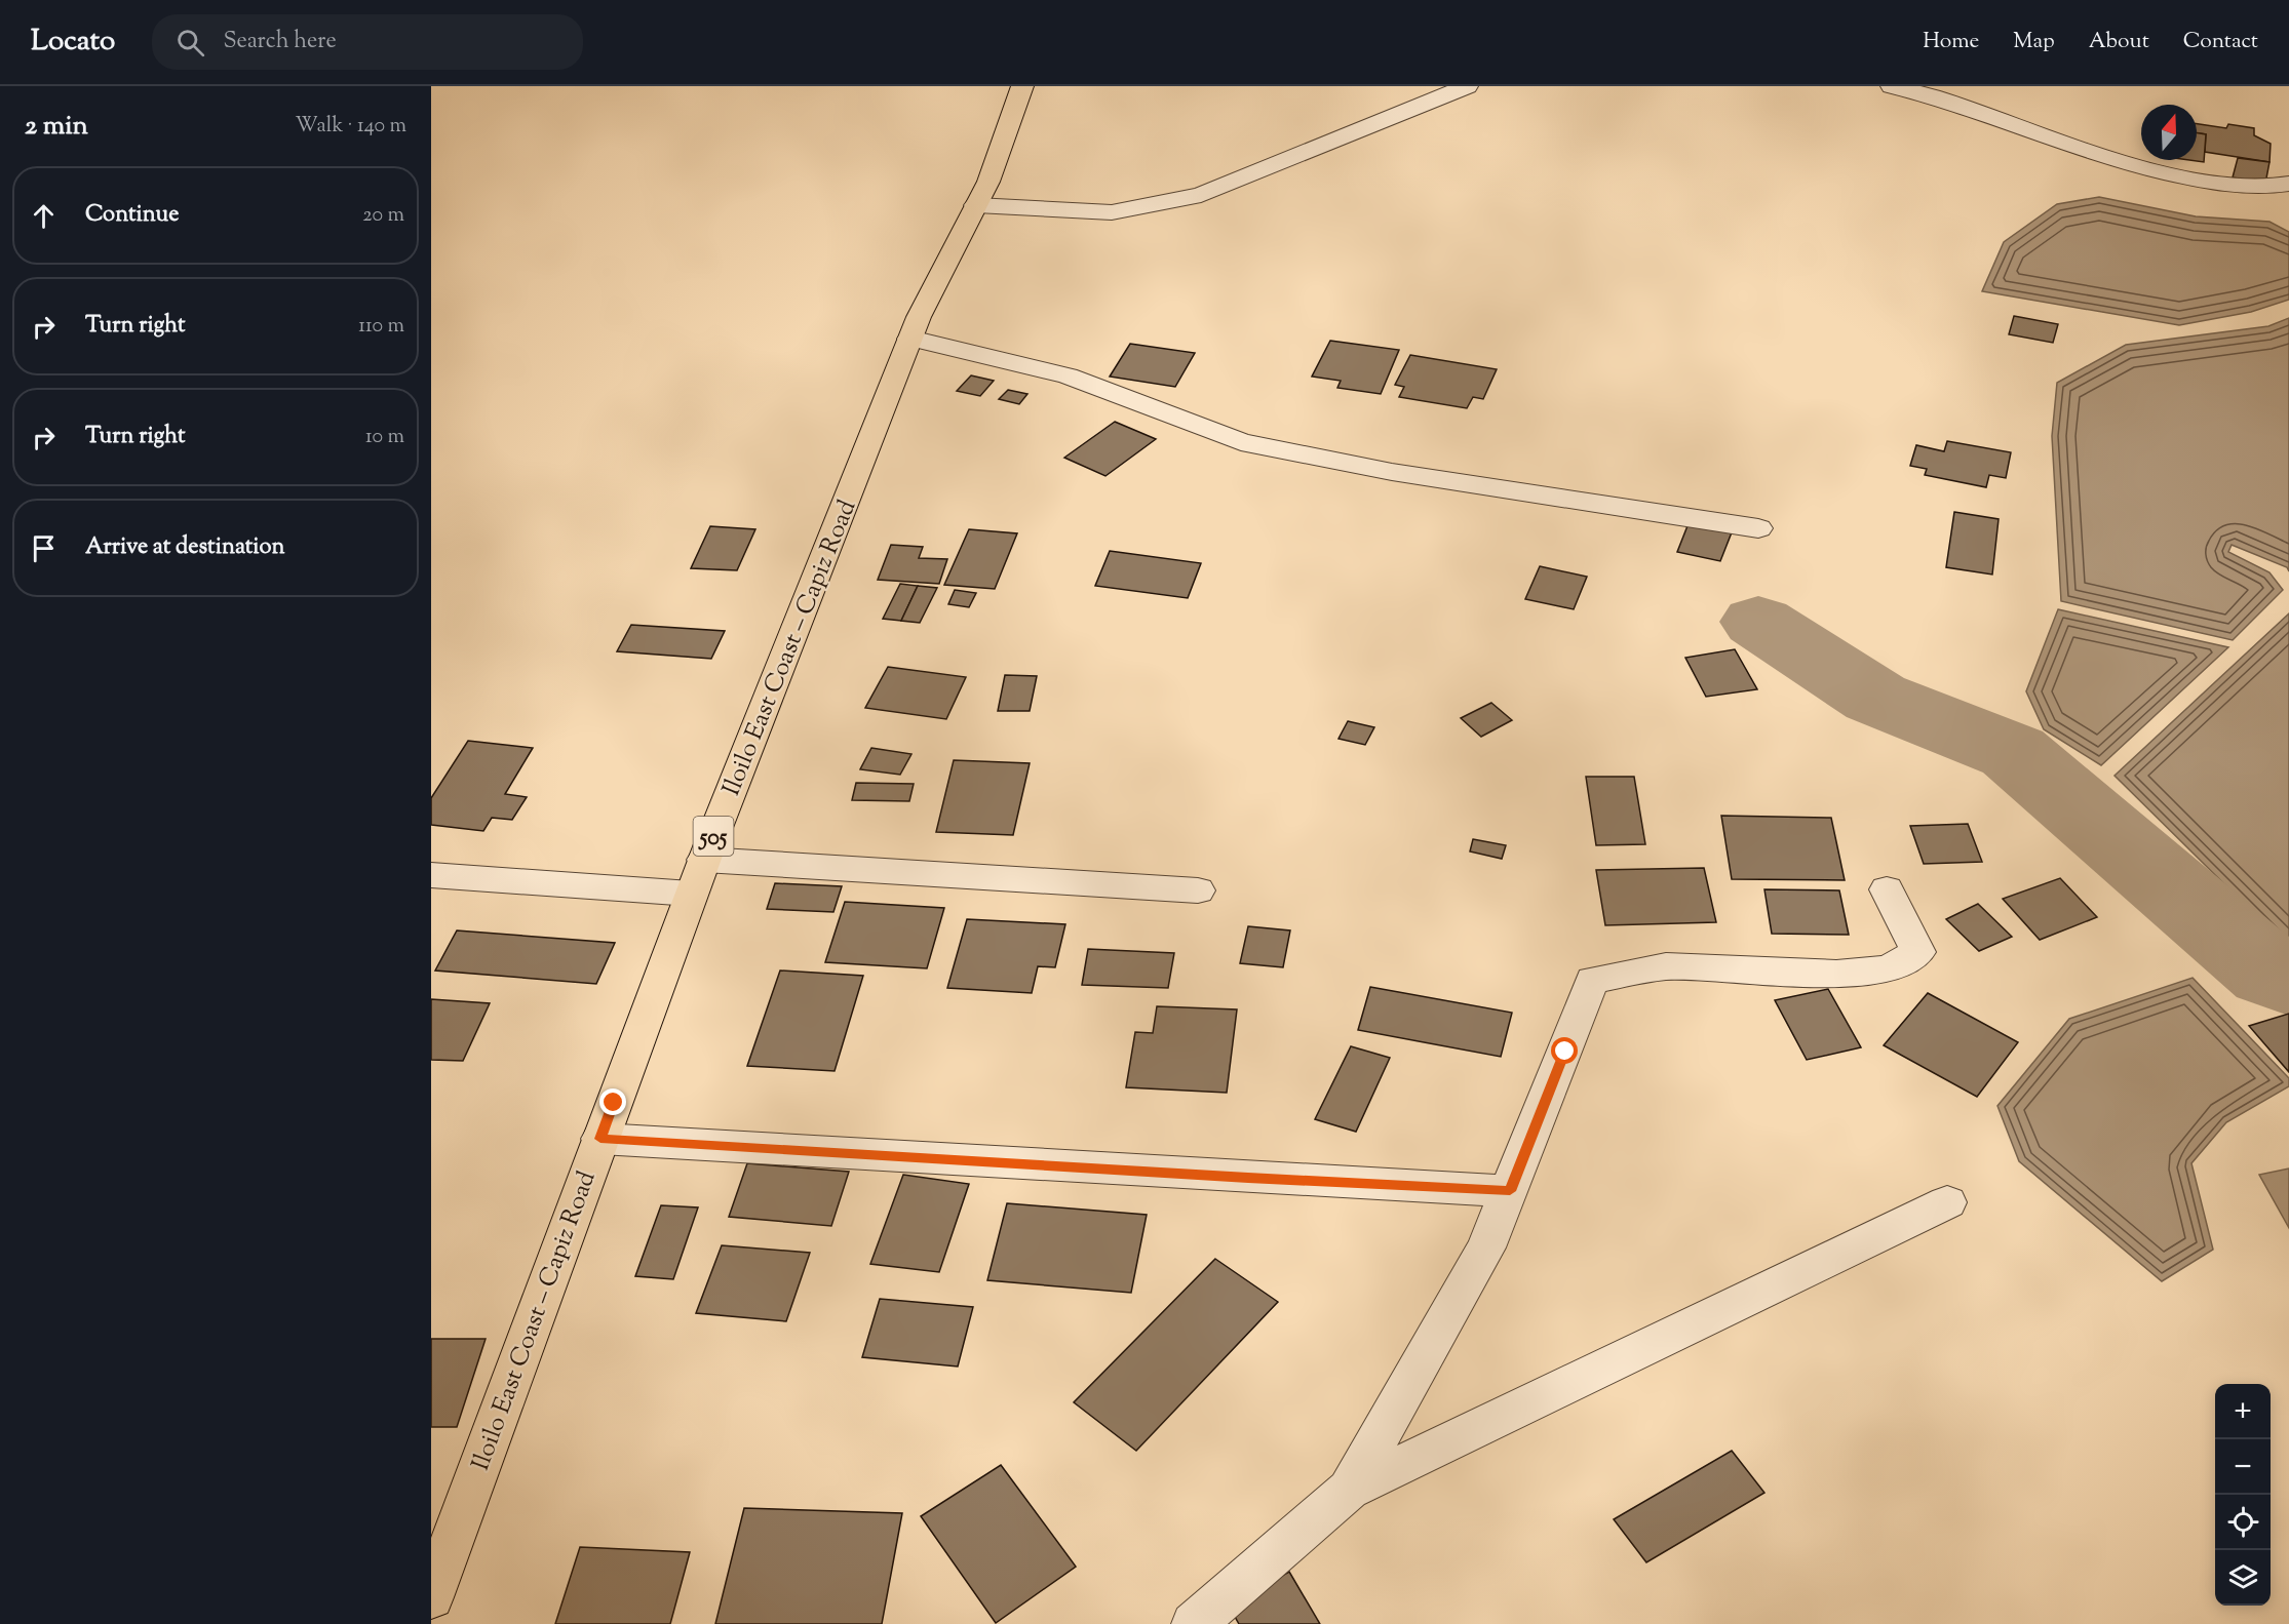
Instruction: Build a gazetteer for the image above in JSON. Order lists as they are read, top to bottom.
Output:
{
  "streets": {
    "main road": ["Iloilo East Coast – Capiz Road", "505"]
  },
  "north": "top",
  "page": {
    "header": "Locato",
    "search": "Search here",
    "nav": [
      "Home",
      "Map",
      "About",
      "Contact"
    ],
    "heading": ["2 min", "Walk · 140 m"],
    "list": [
      ["Continue", "20 m"],
      ["Turn right", "110 m"],
      ["Turn right", "10 m"],
      "Arrive at destination"
    ],
    "map_buttons": ["+", "−"]
  }
}
